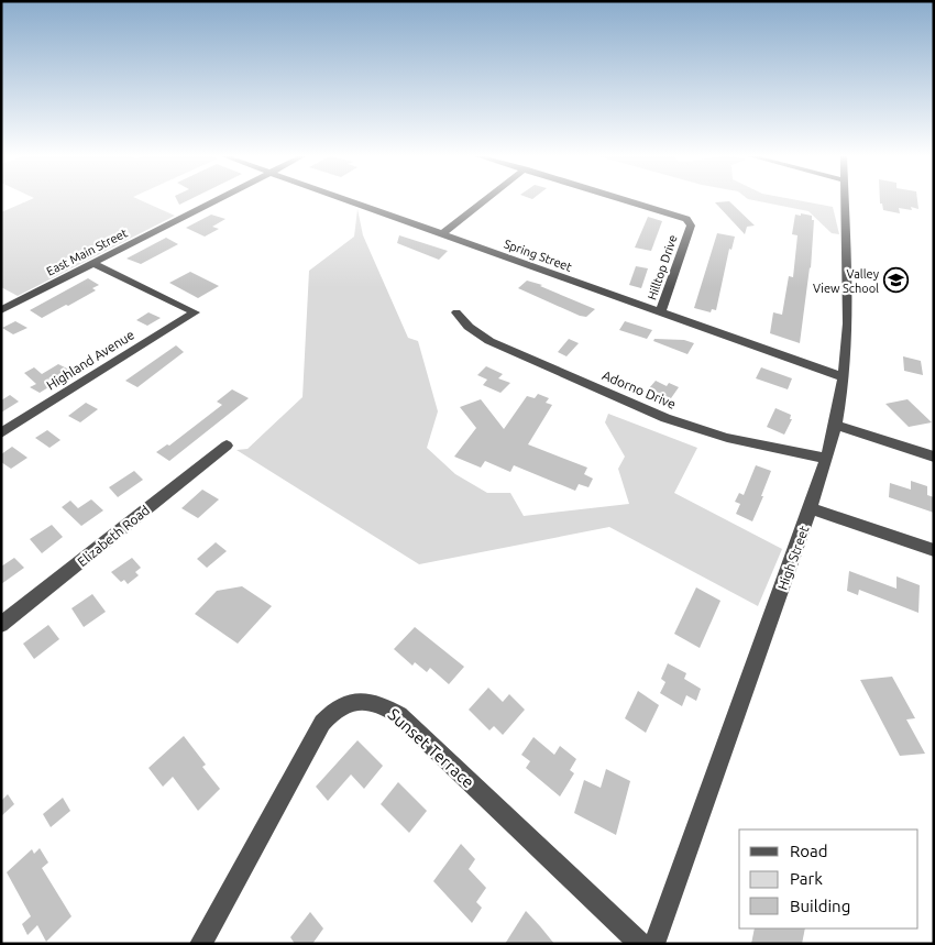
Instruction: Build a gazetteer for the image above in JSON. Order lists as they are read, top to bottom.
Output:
{
  "streets": {
    "street": [
      "East Main Street",
      "Spring Street",
      "Hilltop Drive",
      "Highland Avenue",
      "Adorno Drive",
      "Elizabeth Road",
      "High Street",
      "Sunset Terrace"
    ]
  },
  "crossings": [
    ["East Main Street", "Highland Avenue"],
    ["Spring Street", "Hilltop Drive"],
    ["Spring Street", "High Street"],
    ["Adorno Drive", "High Street"]
  ],
  "places": {
    "school or university": ["Valley View School"]
  },
  "legend": ["Road", "Park", "Building"]
}
